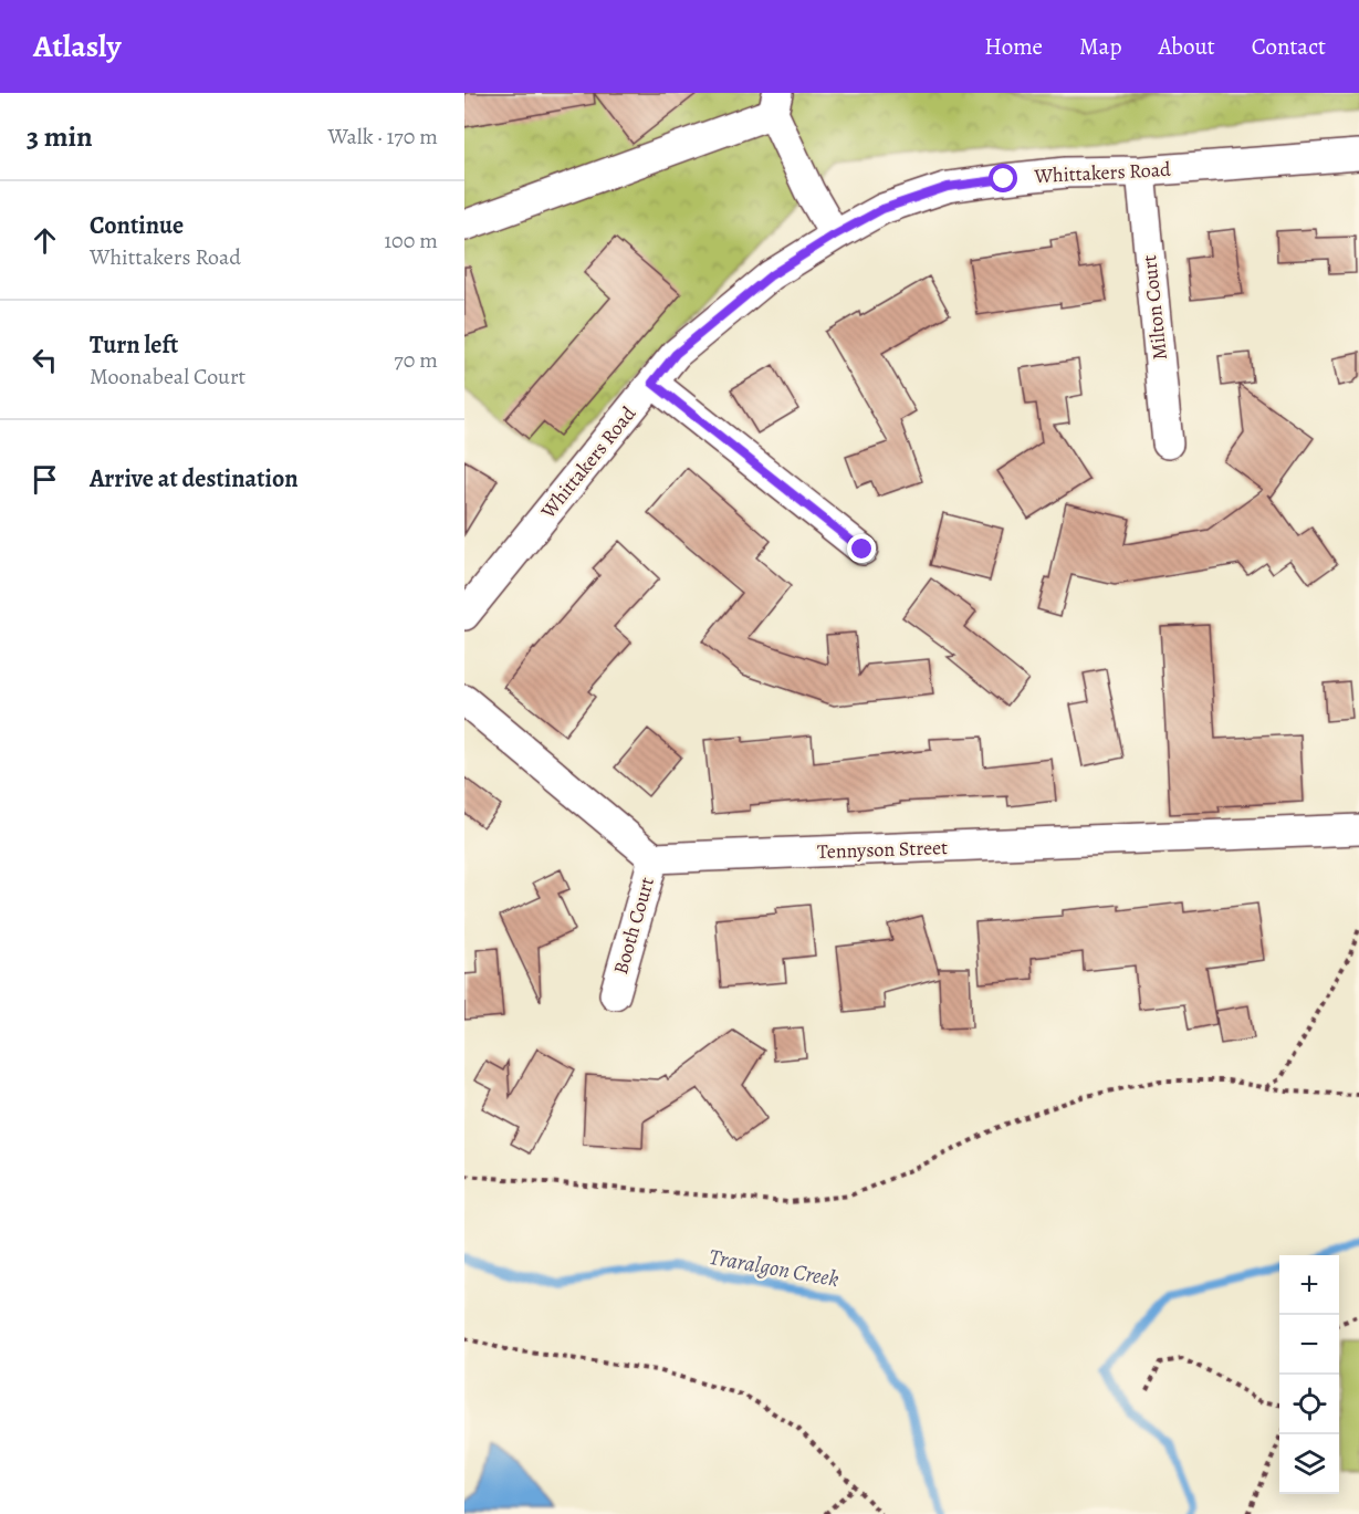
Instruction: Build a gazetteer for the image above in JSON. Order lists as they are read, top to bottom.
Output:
{
  "streets": {
    "street": [
      "Whittakers Road",
      "Milton Court",
      "Tennyson Street",
      "Booth Court"
    ]
  },
  "crossings": [
    ["Whittakers Road", "Milton Court"],
    ["Tennyson Street", "Booth Court"]
  ],
  "water": ["Traralgon Creek"],
  "page": {
    "header": "Atlasly",
    "nav": [
      "Home",
      "Map",
      "About",
      "Contact"
    ],
    "heading": ["3 min", "Walk · 170 m"],
    "list": [
      ["Continue", "Whittakers Road", "100 m"],
      ["Turn left", "Moonabeal Court", "70 m"],
      "Arrive at destination"
    ],
    "map_buttons": ["+", "−"]
  }
}
